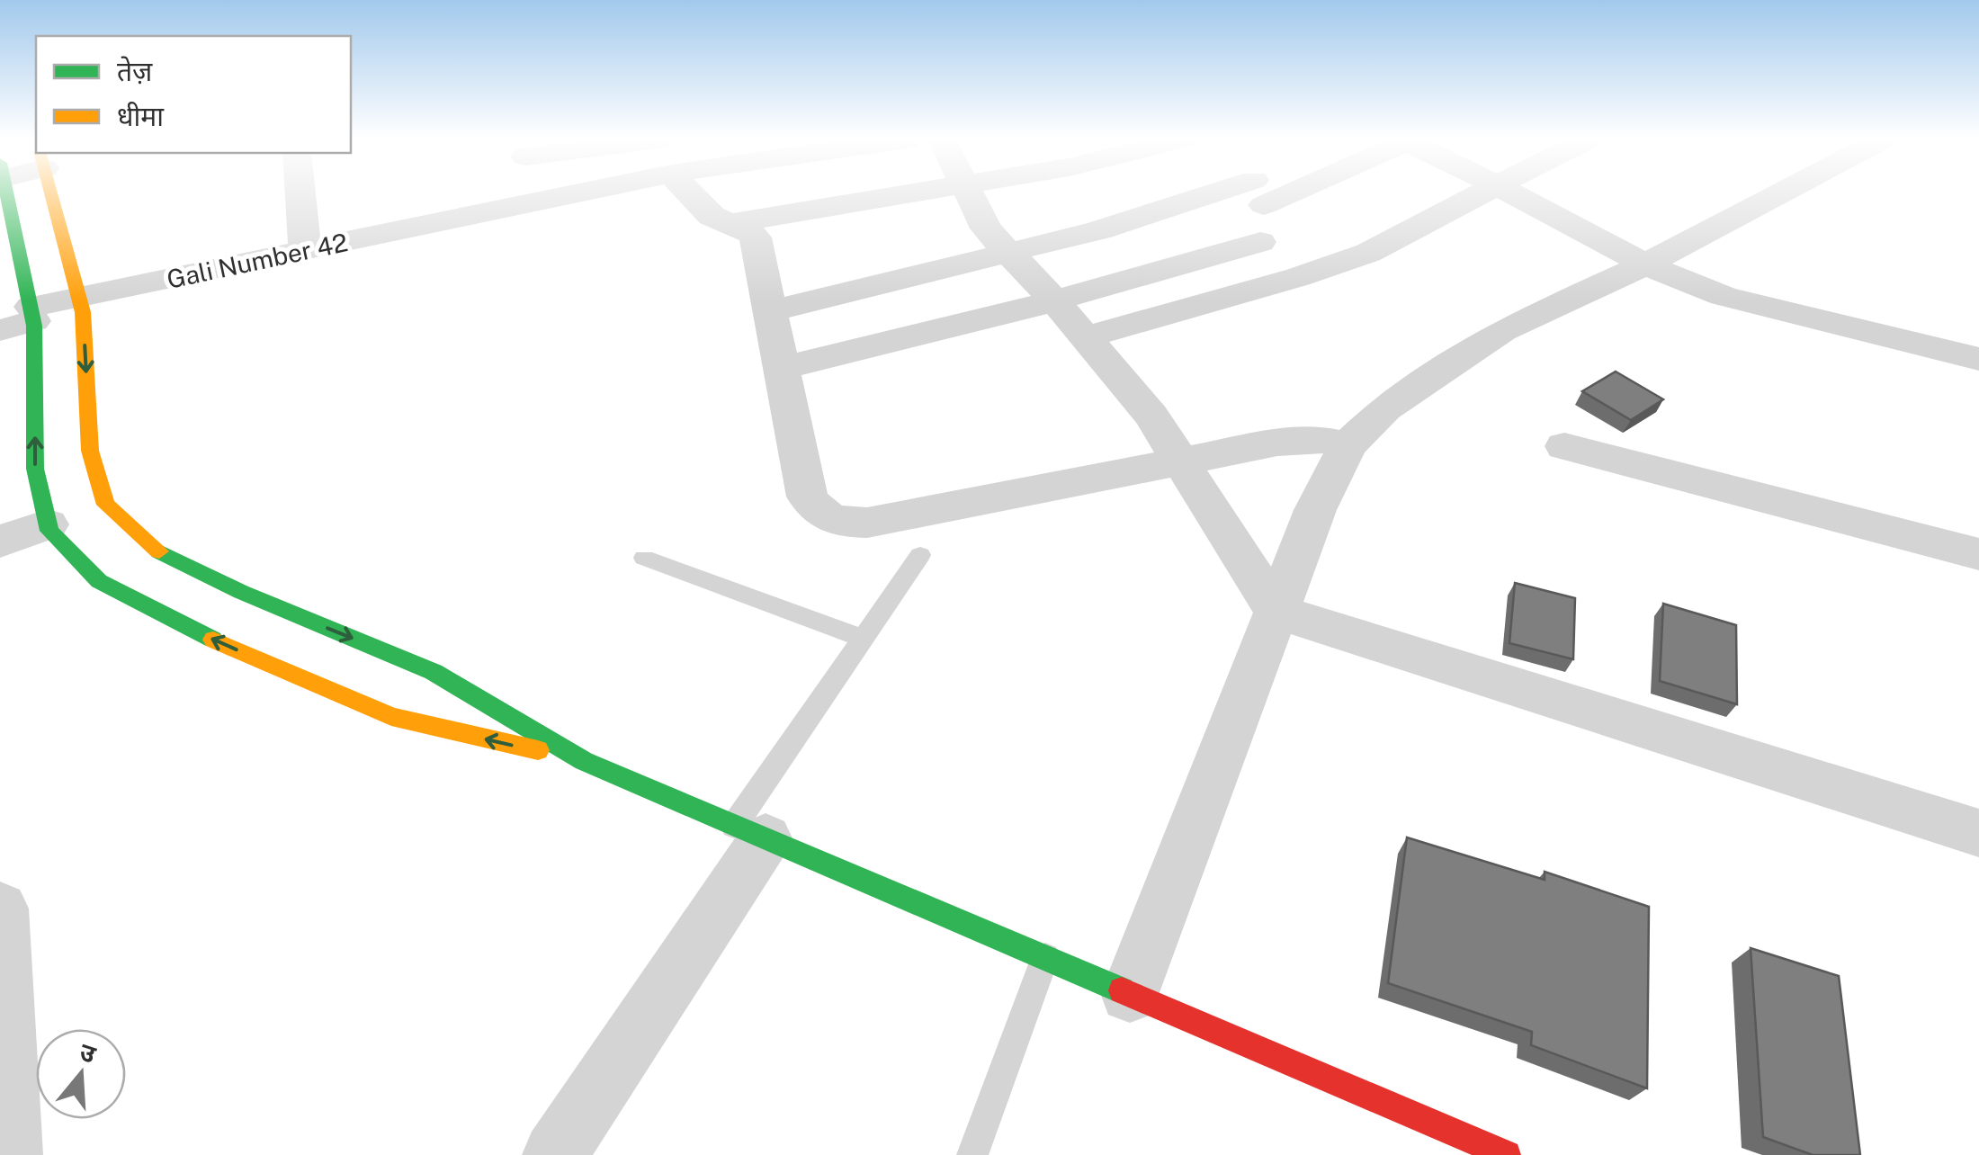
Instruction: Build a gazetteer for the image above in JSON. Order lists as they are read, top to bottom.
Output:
{
  "streets": {
    "street": ["Gali Number 42"]
  },
  "legend": ["तेज़", "धीमा"],
  "north": "top"
}
